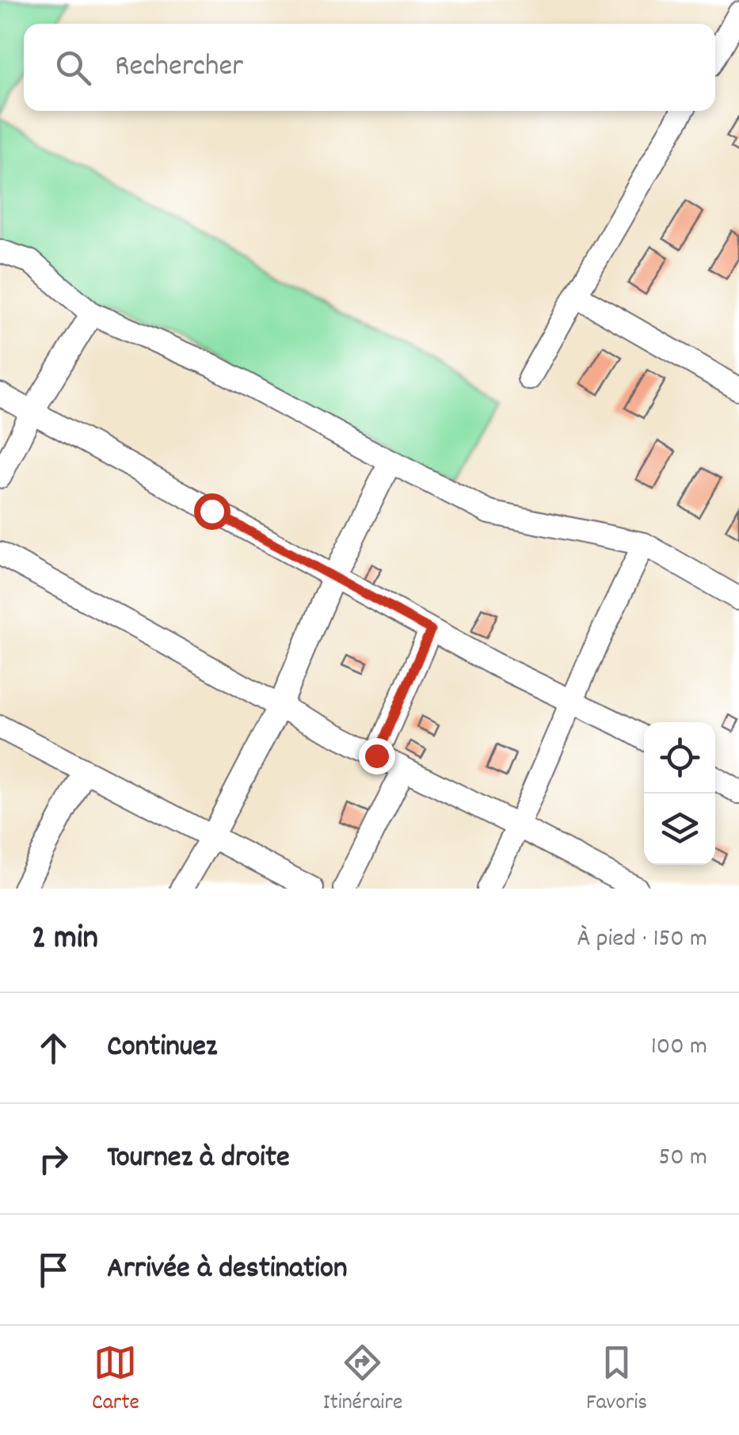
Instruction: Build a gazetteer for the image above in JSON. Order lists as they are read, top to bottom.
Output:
{
  "page": {
    "search": "Rechercher",
    "heading": ["2 min", "À pied · 150 m"],
    "list": [
      ["Continuez", "100 m"],
      ["Tournez à droite", "50 m"],
      "Arrivée à destination"
    ],
    "nav": ["Carte", "Itinéraire", "Favoris"]
  }
}
